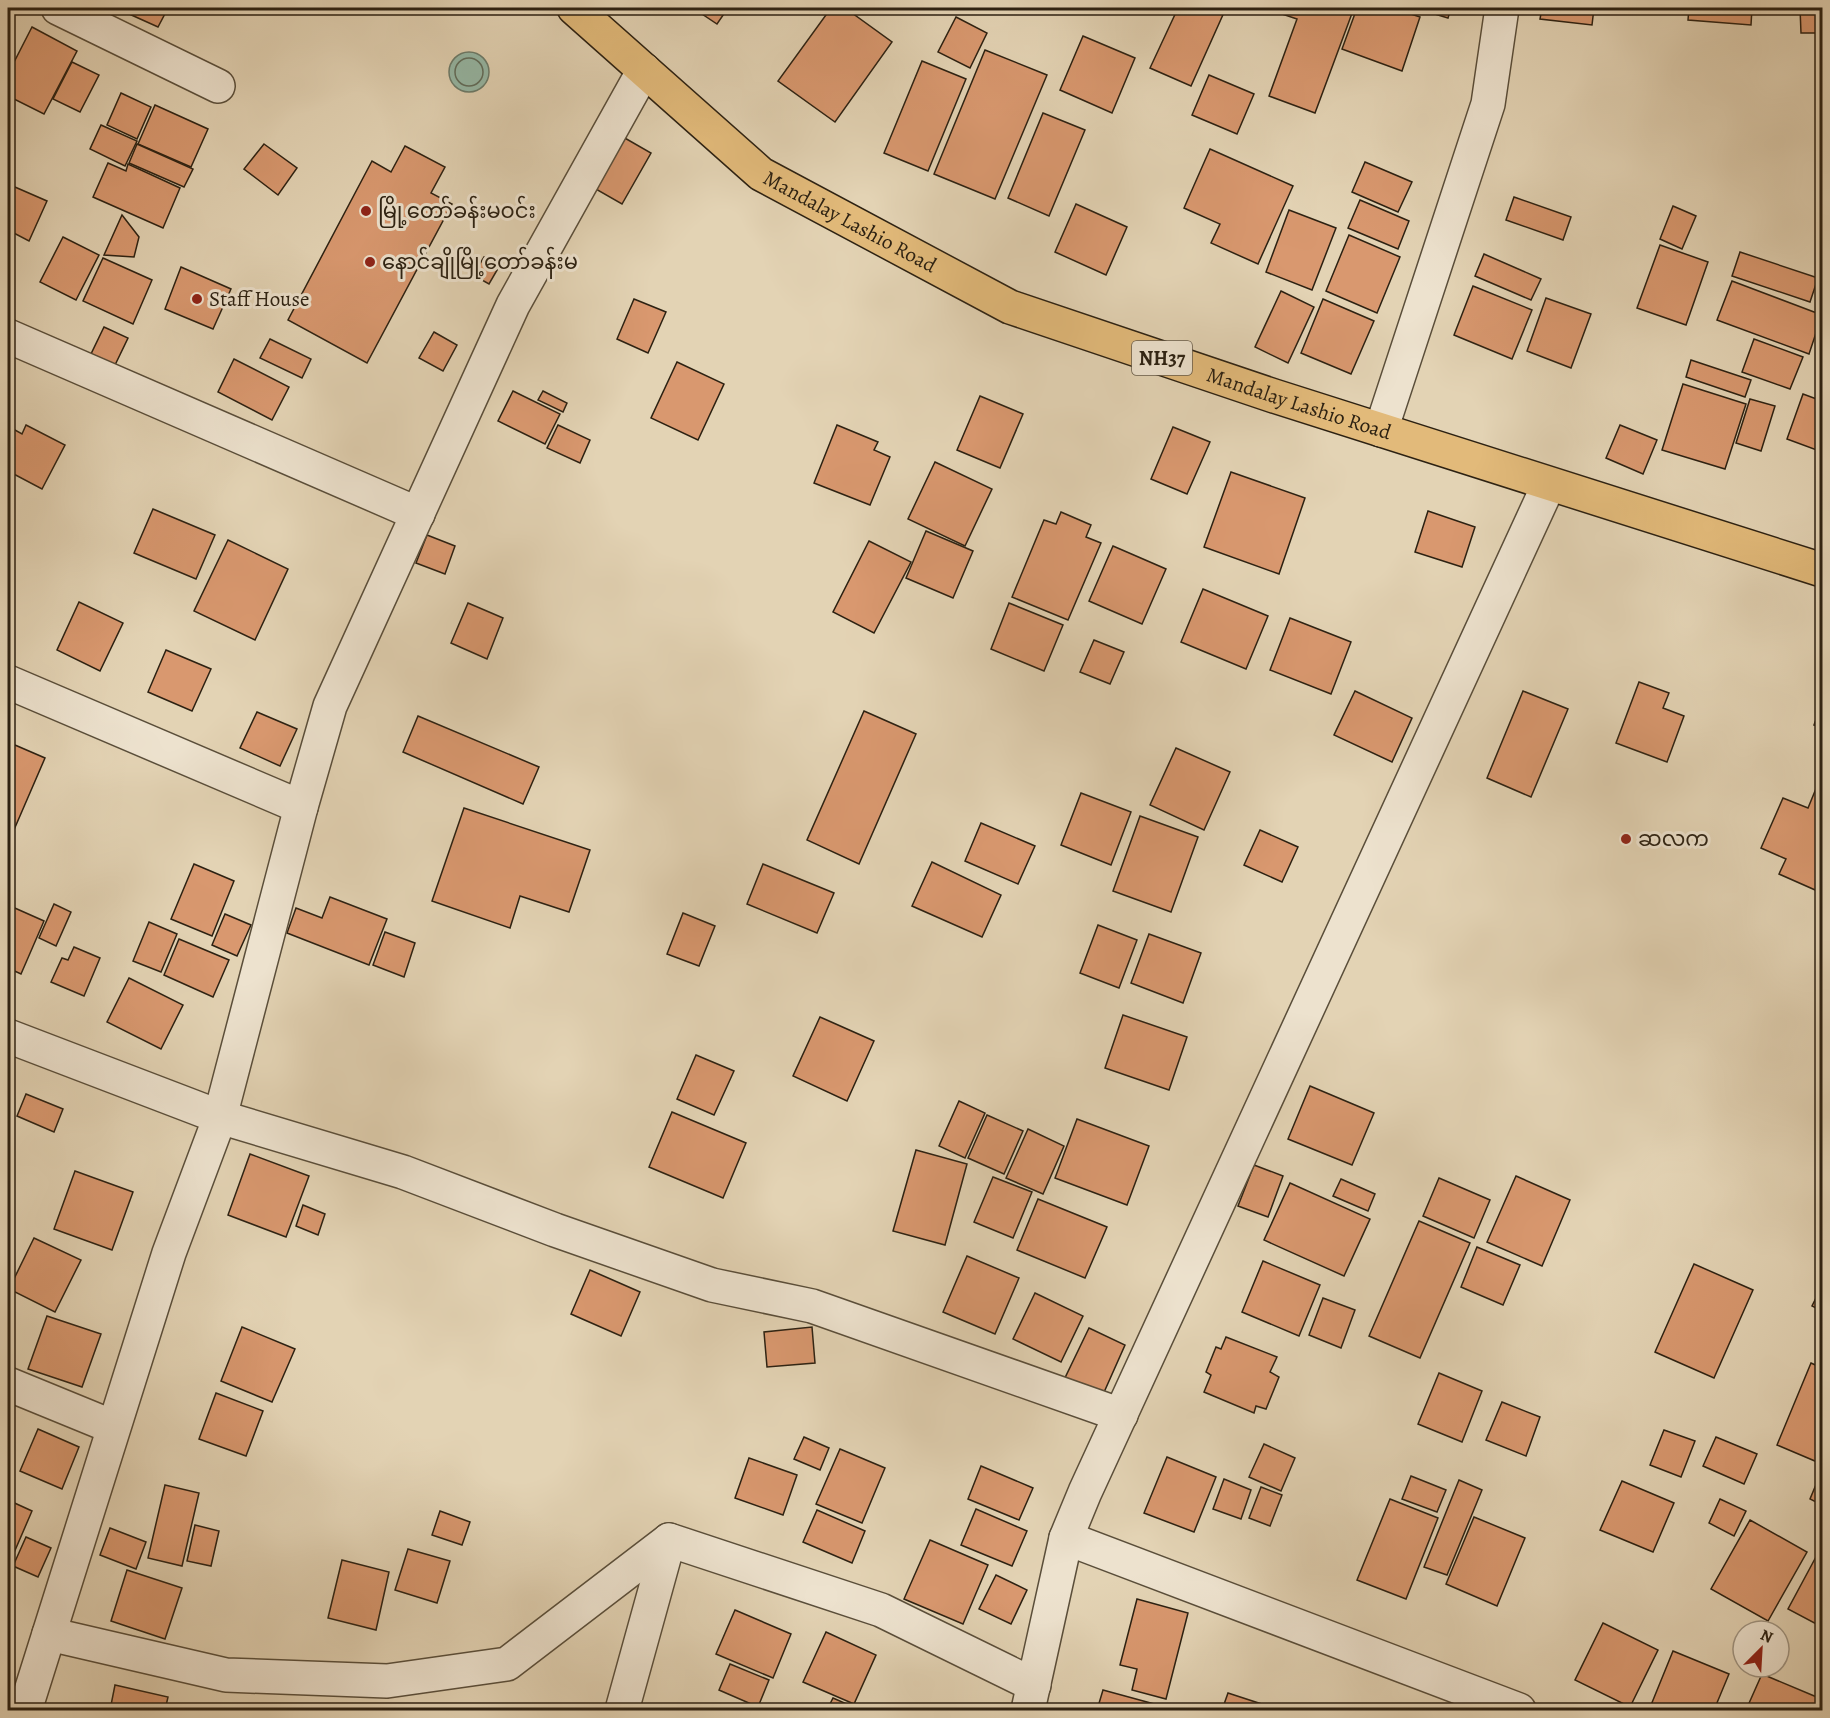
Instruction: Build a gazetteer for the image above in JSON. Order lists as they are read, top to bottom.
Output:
{
  "streets": {
    "highway": ["Mandalay Lashio Road", "NH37"]
  },
  "places": [
    "မြို့တော်ခန်းမဝင်း",
    "နောင်ချိုမြို့တော်ခန်းမ",
    "Staff House",
    "ဆလက"
  ],
  "north": "top right"
}
